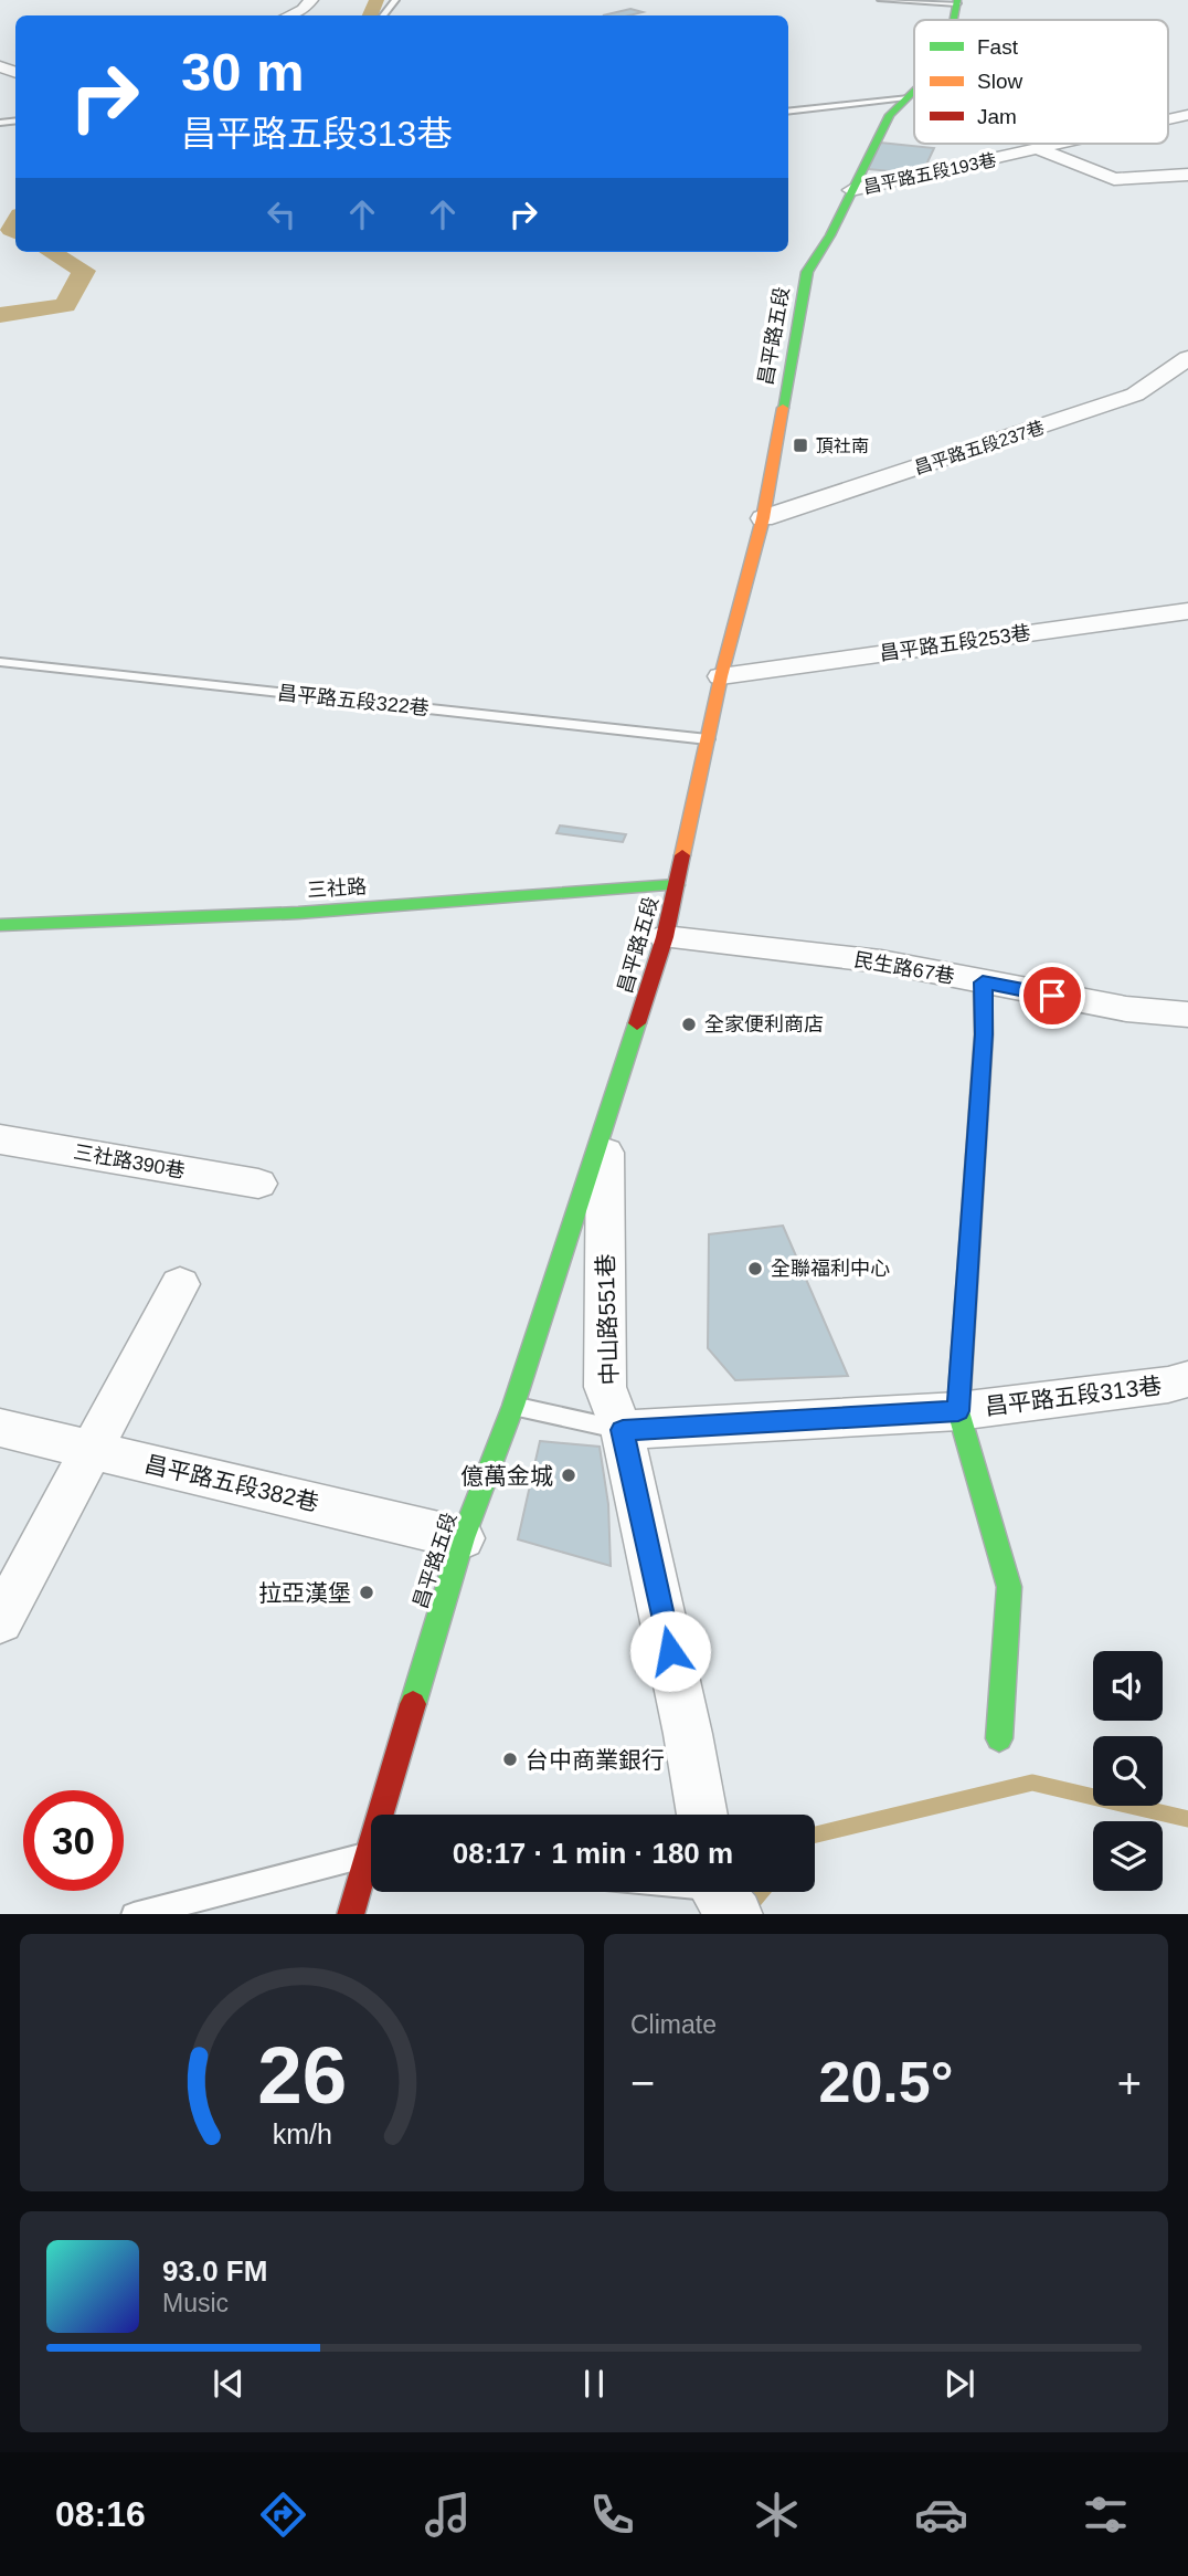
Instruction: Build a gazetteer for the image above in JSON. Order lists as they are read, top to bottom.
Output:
{
  "streets": {
    "street": [
      "昌平路五段193巷",
      "昌平路五段",
      "昌平路五段237巷",
      "昌平路五段253巷",
      "三社路",
      "民生路67巷",
      "三社路390巷",
      "中山路551巷",
      "昌平路五段313巷",
      "昌平路五段382巷"
    ],
    "lane": ["昌平路五段322巷"]
  },
  "crossings": [
    ["昌平路五段193巷", "昌平路五段"],
    ["昌平路五段", "昌平路五段237巷"],
    ["昌平路五段", "昌平路五段253巷"],
    ["昌平路五段", "昌平路五段322巷"],
    ["昌平路五段", "三社路"],
    ["昌平路五段", "民生路67巷"],
    ["昌平路五段", "中山路551巷"],
    ["昌平路五段", "昌平路五段313巷"],
    ["昌平路五段", "昌平路五段382巷"],
    ["民生路67巷", "昌平路五段313巷"],
    ["中山路551巷", "昌平路五段313巷"]
  ],
  "places": {
    "transit": ["頂社南"],
    "other": [
      "全家便利商店",
      "全聯福利中心",
      "億萬金城",
      "拉亞漢堡",
      "台中商業銀行"
    ]
  },
  "legend": ["Fast", "Slow", "Jam"],
  "page": {
    "turn": ["30 m", "昌平路五段313巷"],
    "limit": "30",
    "trip": "08:17 · 1 min · 180 m",
    "tile": "Climate",
    "heat": ["−", "20.5°", "+"],
    "song": ["93.0 FM", "Music"],
    "tabs": "08:16",
    "gauge": ["26", "km/h"]
  }
}
